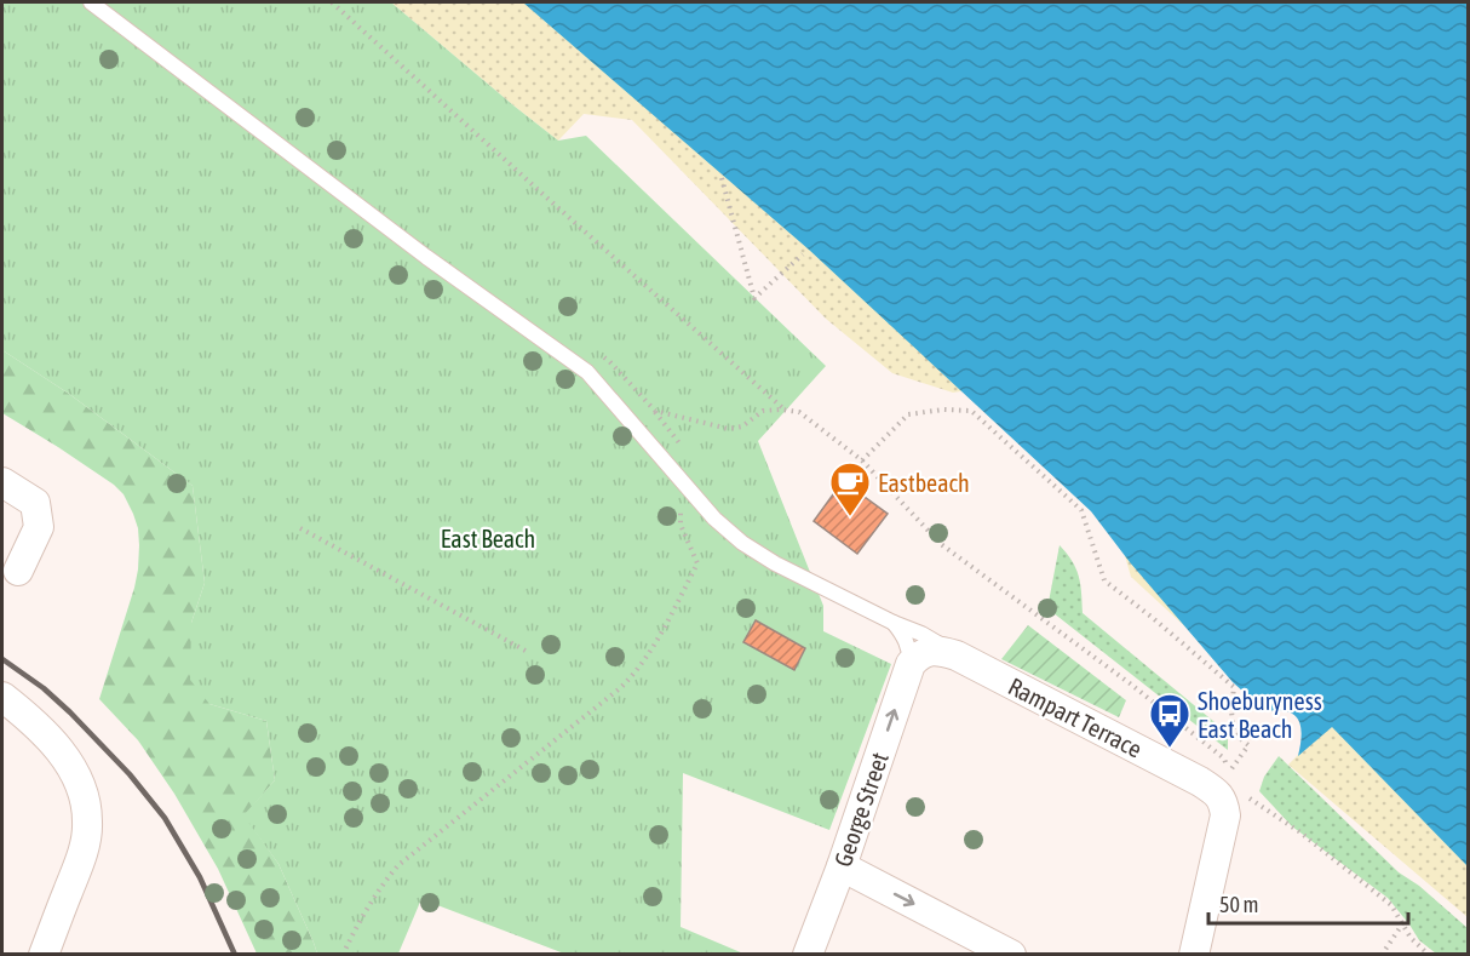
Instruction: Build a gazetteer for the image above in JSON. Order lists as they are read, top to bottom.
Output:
{
  "streets": {
    "street": ["Rampart Terrace", "George Street"]
  },
  "crossings": [
    ["Rampart Terrace", "George Street"]
  ],
  "one_way": ["George Street"],
  "parks": ["East Beach"],
  "places": {
    "cafe": ["Eastbeach"],
    "bus stop": ["Shoeburyness East Beach"]
  },
  "scale_bar": "50 m"
}
